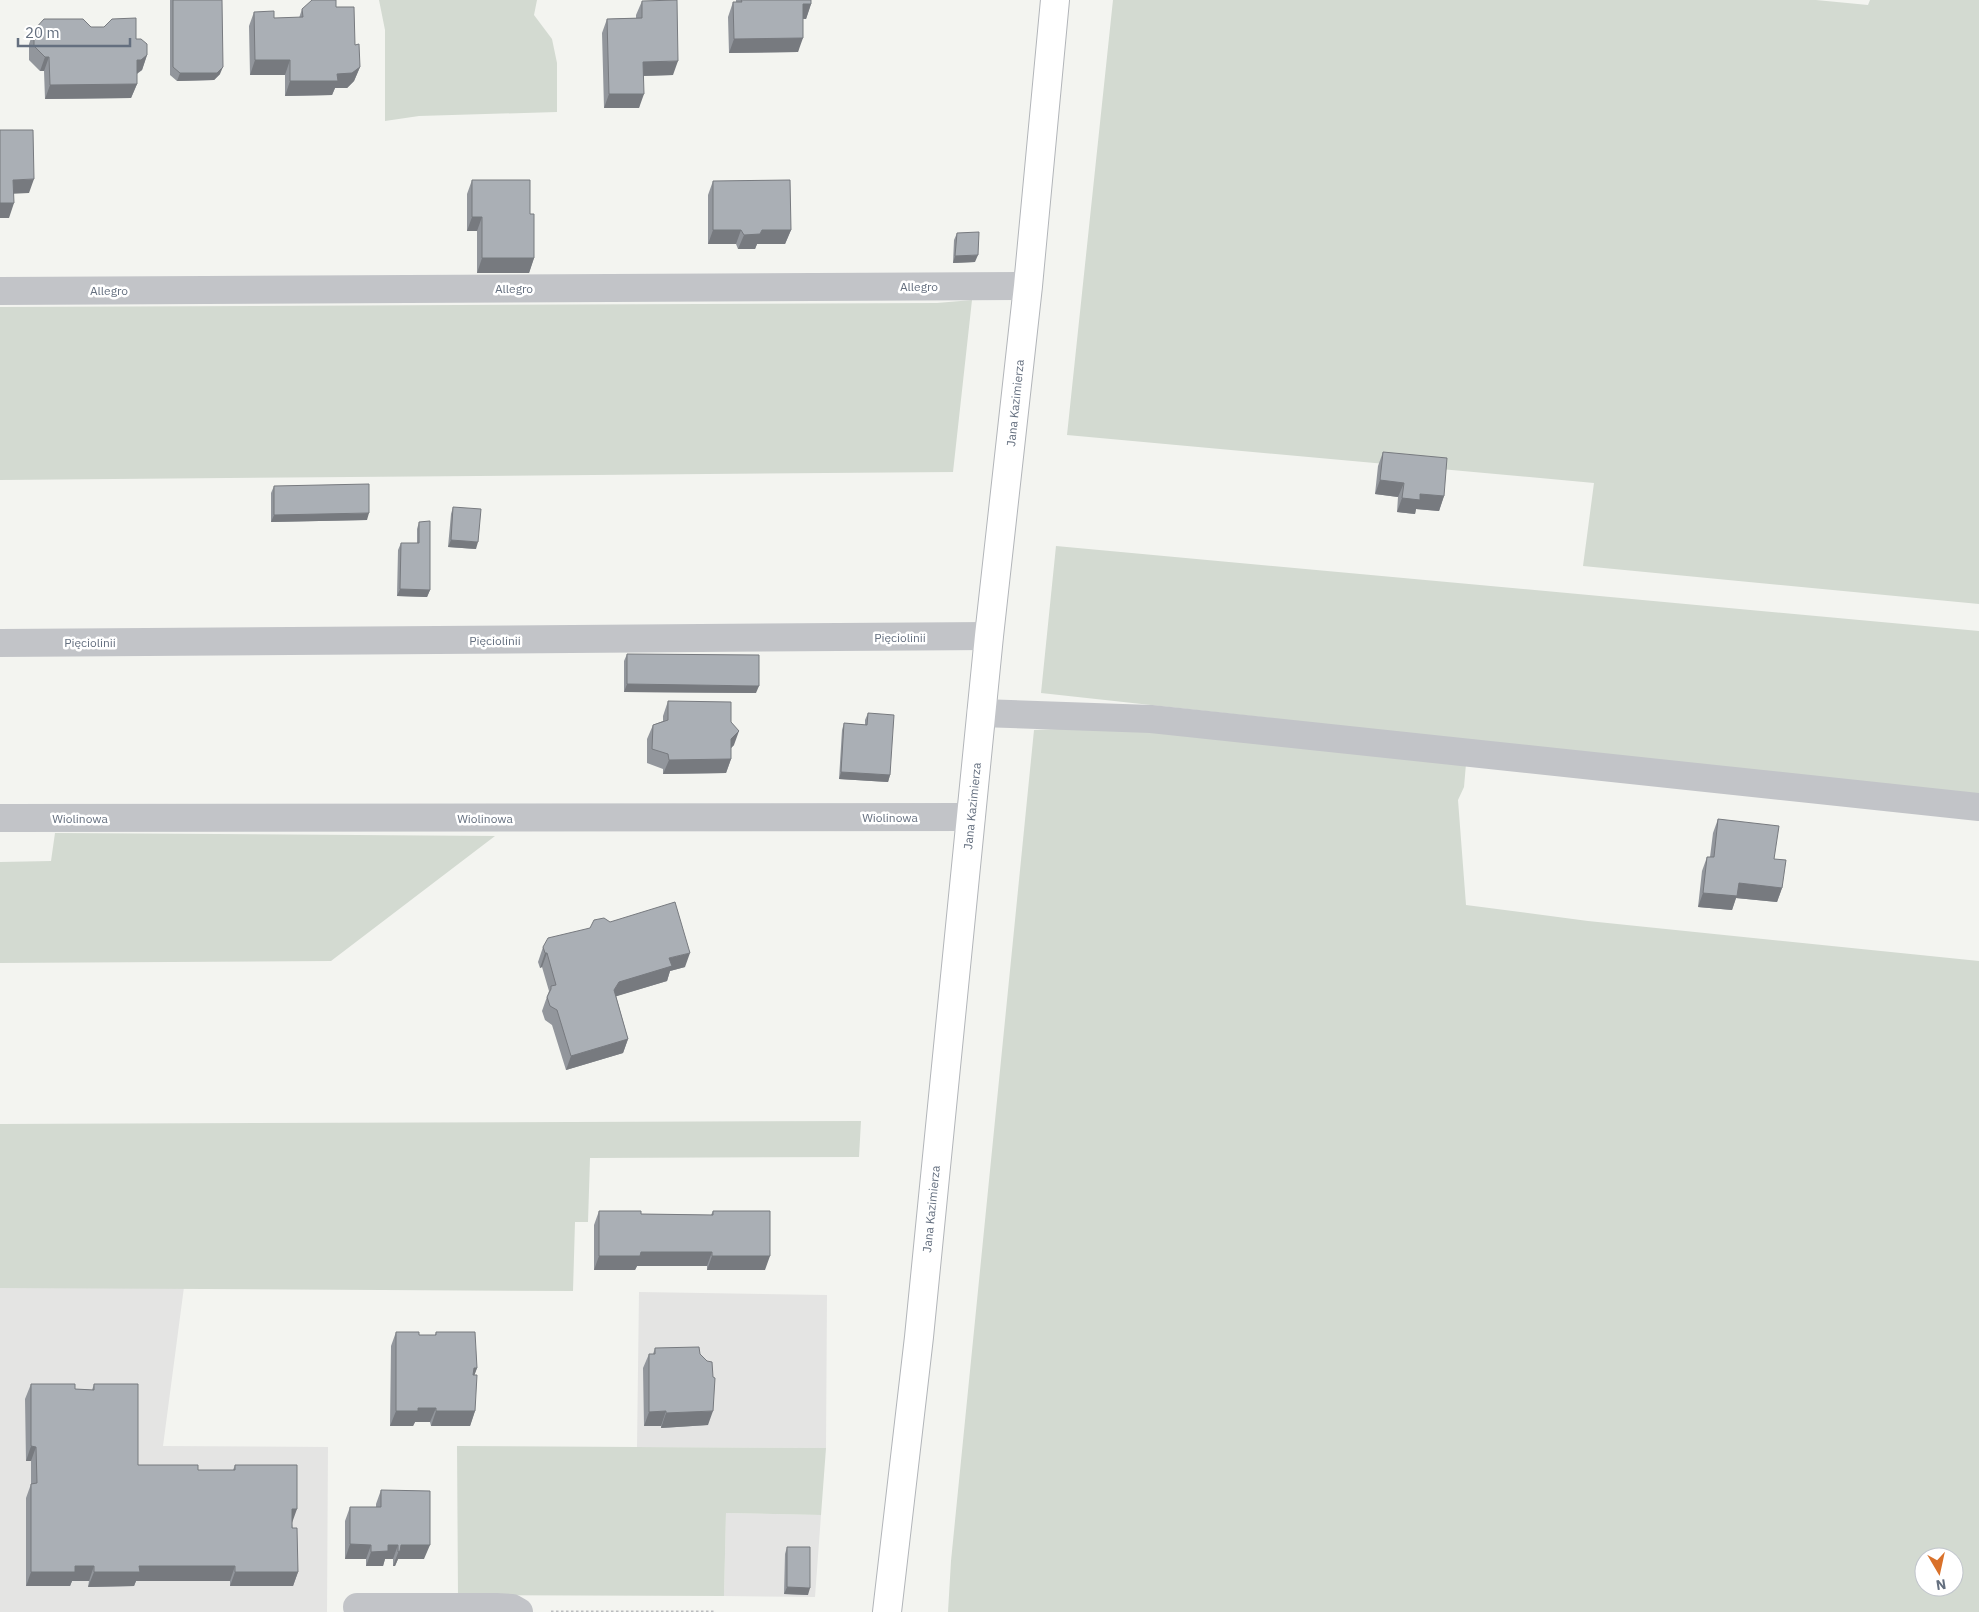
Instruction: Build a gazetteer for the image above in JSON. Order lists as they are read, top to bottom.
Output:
{
  "streets": {
    "main road": ["Jana Kazimierza"],
    "street": ["Allegro", "Pięciolinii", "Wiolinowa"]
  },
  "crossings": [
    ["Allegro", "Jana Kazimierza"],
    ["Jana Kazimierza", "Pięciolinii"],
    ["Jana Kazimierza", "Wiolinowa"]
  ],
  "scale_bar": "20 m",
  "north": "bottom"
}
